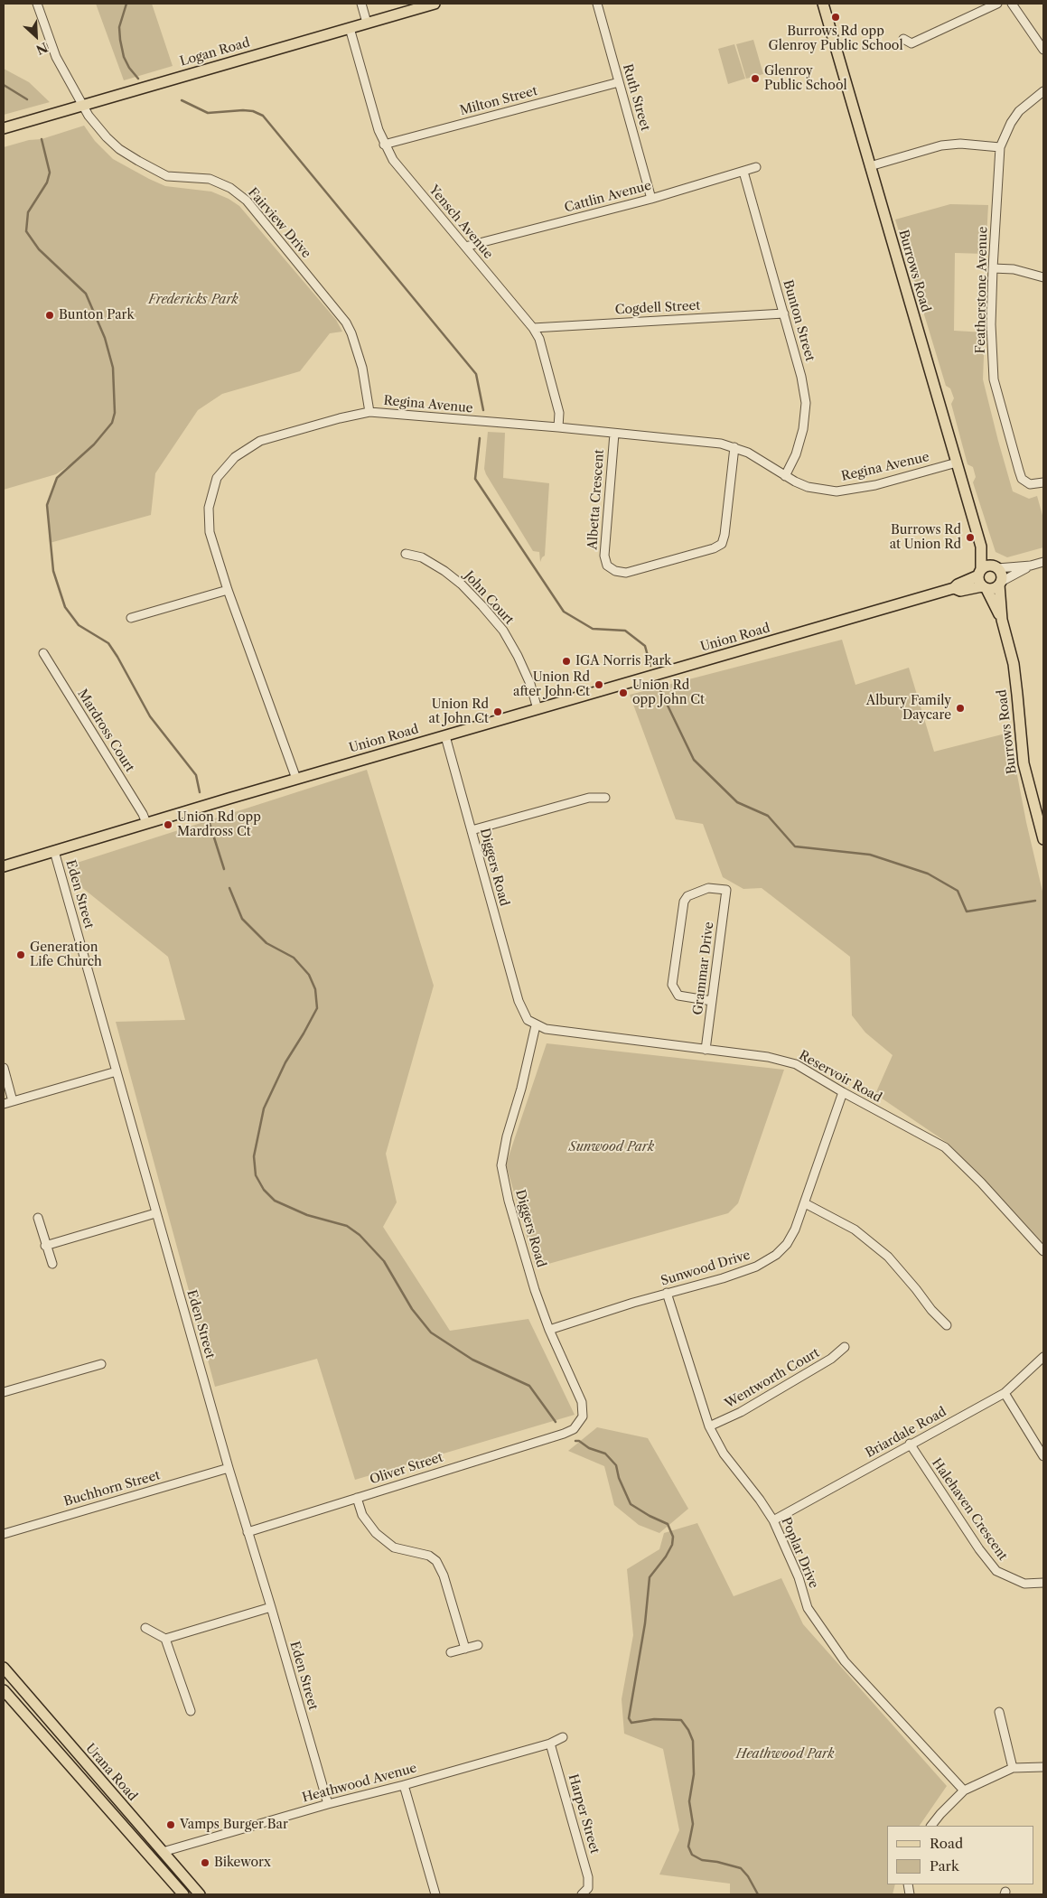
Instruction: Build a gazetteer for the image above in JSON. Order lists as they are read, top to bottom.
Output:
{
  "streets": {
    "main road": [
      "Logan Road",
      "Burrows Road",
      "Union Road",
      "Urana Road"
    ],
    "street": [
      "Ruth Street",
      "Milton Street",
      "Cattlin Avenue",
      "Yensch Avenue",
      "Fairview Drive",
      "Featherstone Avenue",
      "Cogdell Street",
      "Bunton Street",
      "Regina Avenue",
      "Albetta Crescent",
      "John Court",
      "Mardross Court",
      "Diggers Road",
      "Eden Street",
      "Grammar Drive",
      "Reservoir Road",
      "Sunwood Drive",
      "Wentworth Court",
      "Briardale Road",
      "Oliver Street",
      "Buchhorn Street",
      "Halehaven Crescent",
      "Poplar Drive",
      "Heathwood Avenue",
      "Harper Street"
    ]
  },
  "crossings": [
    ["Logan Road", "Yensch Avenue"],
    ["Logan Road", "Fairview Drive"],
    ["Ruth Street", "Milton Street"],
    ["Ruth Street", "Cattlin Avenue"],
    ["Milton Street", "Yensch Avenue"],
    ["Cattlin Avenue", "Yensch Avenue"],
    ["Cattlin Avenue", "Bunton Street"],
    ["Yensch Avenue", "Cogdell Street"],
    ["Yensch Avenue", "Regina Avenue"],
    ["Fairview Drive", "Regina Avenue"],
    ["Burrows Road", "Regina Avenue"],
    ["Burrows Road", "Union Road"],
    ["Cogdell Street", "Bunton Street"],
    ["Bunton Street", "Regina Avenue"],
    ["Regina Avenue", "Albetta Crescent"],
    ["Regina Avenue", "Union Road"],
    ["John Court", "Union Road"],
    ["Union Road", "Mardross Court"],
    ["Union Road", "Diggers Road"],
    ["Union Road", "Eden Street"],
    ["Diggers Road", "Reservoir Road"],
    ["Diggers Road", "Sunwood Drive"],
    ["Diggers Road", "Oliver Street"],
    ["Eden Street", "Oliver Street"],
    ["Eden Street", "Buchhorn Street"],
    ["Eden Street", "Heathwood Avenue"],
    ["Grammar Drive", "Reservoir Road"],
    ["Reservoir Road", "Sunwood Drive"],
    ["Sunwood Drive", "Poplar Drive"],
    ["Wentworth Court", "Poplar Drive"],
    ["Briardale Road", "Halehaven Crescent"],
    ["Briardale Road", "Poplar Drive"],
    ["Urana Road", "Heathwood Avenue"],
    ["Heathwood Avenue", "Harper Street"]
  ],
  "parks": ["Fredericks Park", "Sunwood Park", "Heathwood Park"],
  "places": [
    "Burrows Rd opp Glenroy Public School",
    "Glenroy Public School",
    "Bunton Park",
    "Burrows Rd at Union Rd",
    "IGA Norris Park",
    "Union Rd after John Ct",
    "Union Rd opp John Ct",
    "Albury Family Daycare",
    "Union Rd at John Ct",
    "Union Rd opp Mardross Ct",
    "Generation Life Church",
    "Vamps Burger Bar",
    "Bikeworx"
  ],
  "legend": ["Road", "Park"],
  "north": "bottom right"
}
